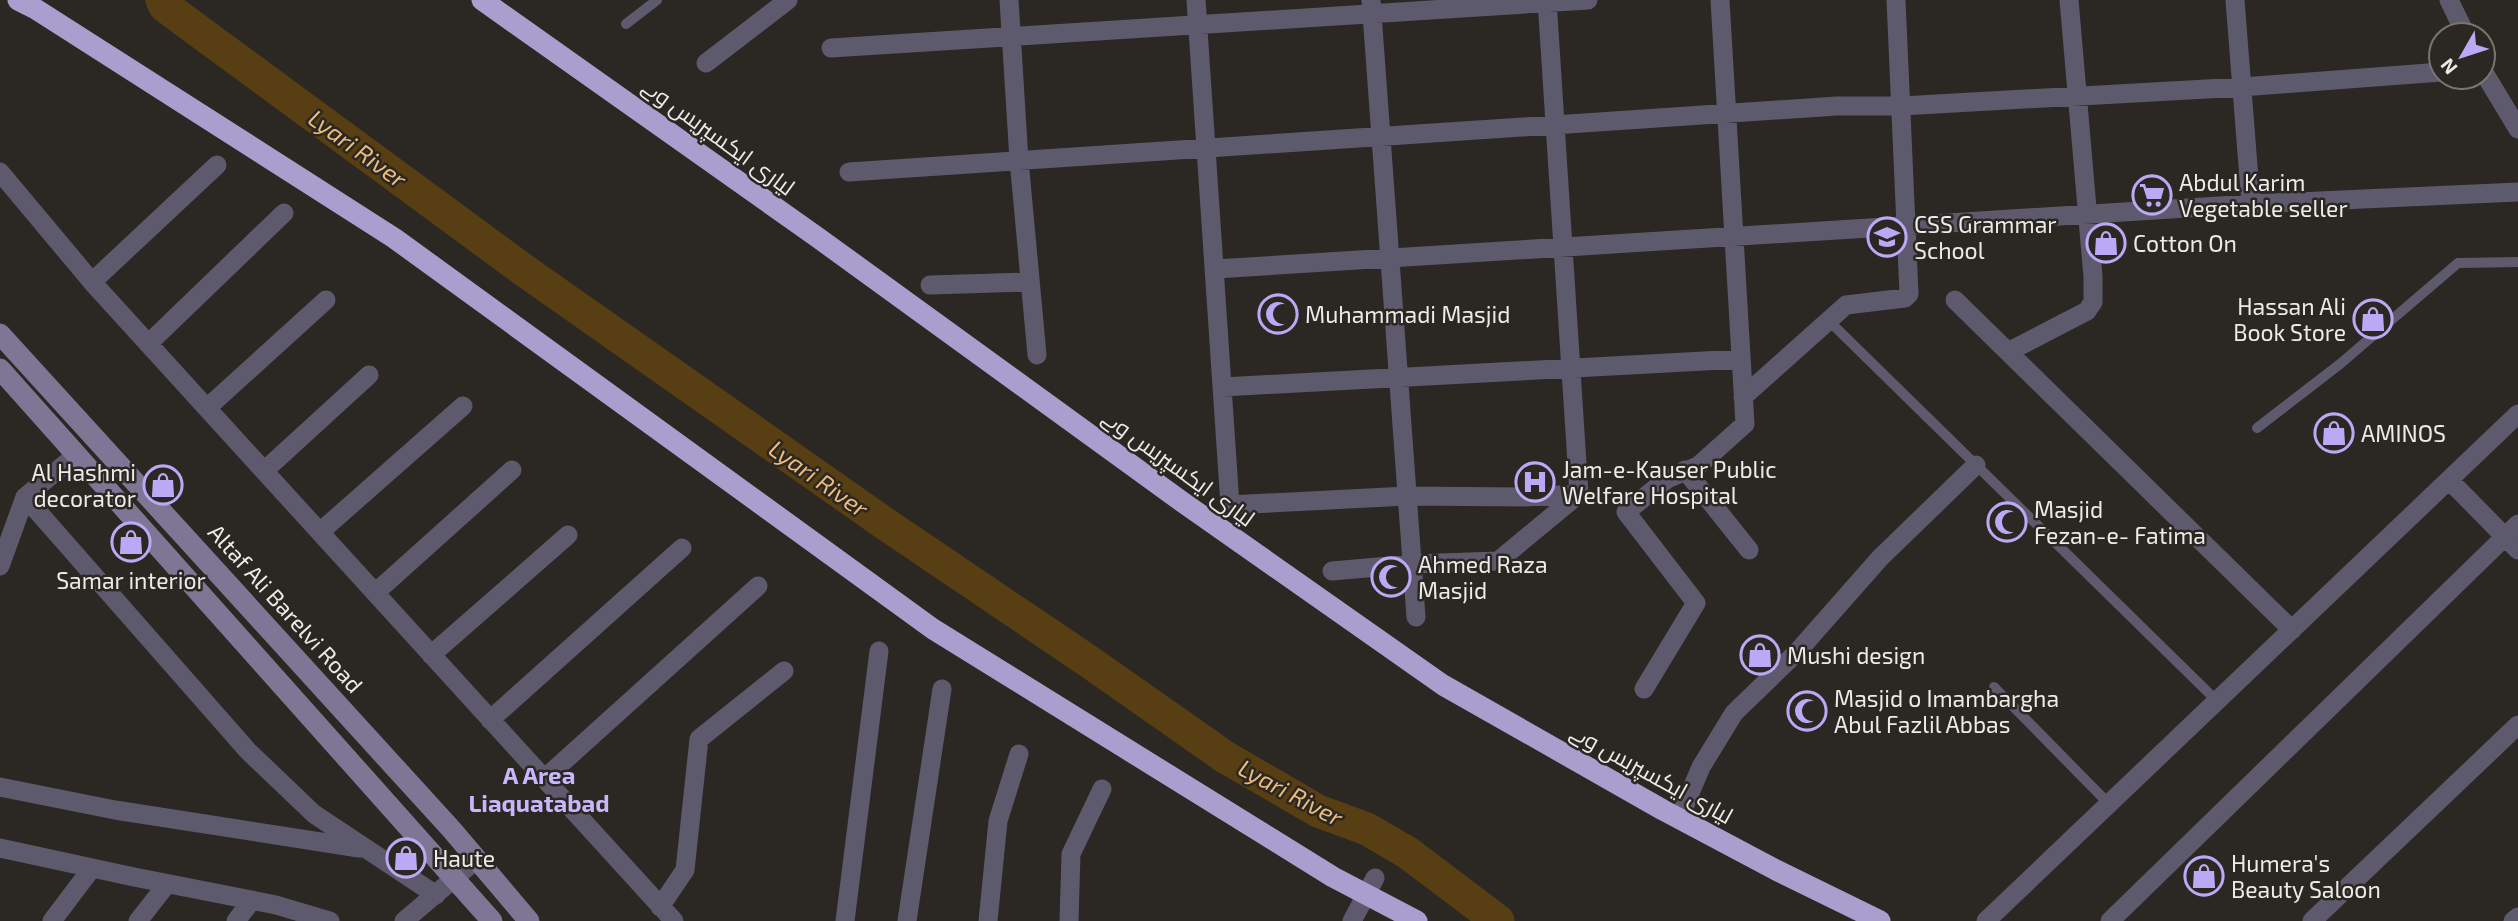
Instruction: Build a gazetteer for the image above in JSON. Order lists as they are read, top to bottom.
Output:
{
  "streets": {
    "highway": ["لیاری ایکسپریس وے"],
    "main road": ["Altaf Ali Barelvi Road"]
  },
  "districts": ["A Area Liaquatabad"],
  "water": ["Lyari River"],
  "places": {
    "supermarket": ["Abdul Karim Vegetable seller"],
    "school or university": ["CSS Grammar School"],
    "shop": [
      "Cotton On",
      "Hassan Ali Book Store",
      "AMINOS",
      "Al Hashmi decorator",
      "Samar interior",
      "Mushi design",
      "Haute",
      "Humera's Beauty Saloon"
    ],
    "mosque": [
      "Muhammadi Masjid",
      "Masjid Fezan-e- Fatima",
      "Ahmed Raza Masjid",
      "Masjid o Imambargha Abul Fazlil Abbas"
    ],
    "hospital": ["Jam-e-Kauser Public Welfare Hospital"]
  },
  "north": "bottom left"
}
